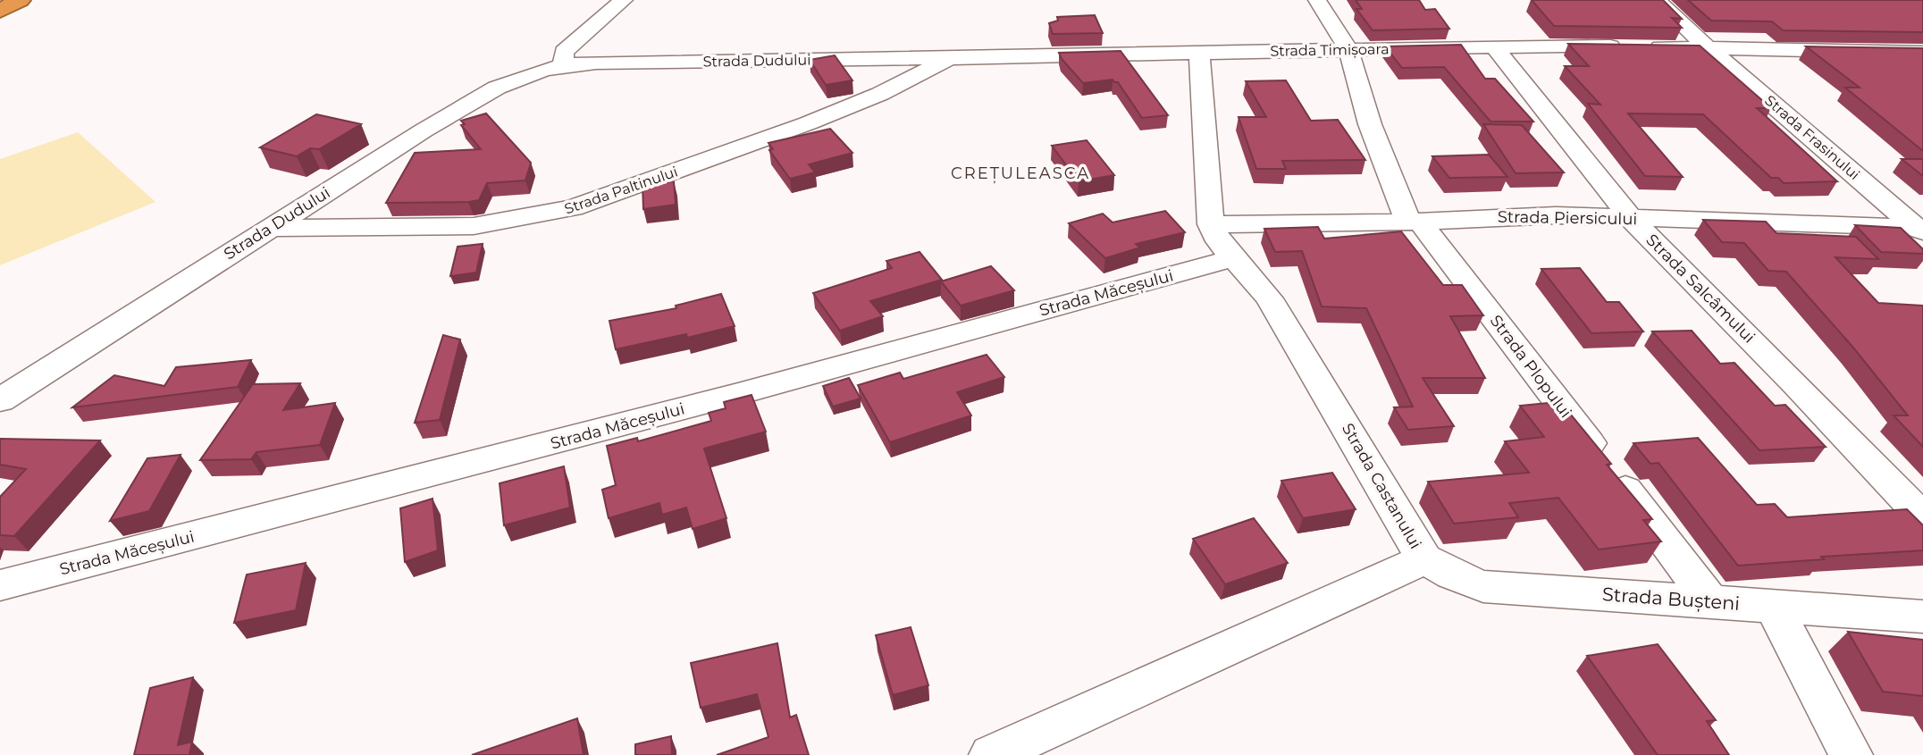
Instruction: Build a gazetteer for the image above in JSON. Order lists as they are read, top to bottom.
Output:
{
  "streets": {
    "street": [
      "Strada Timișoara",
      "Strada Dudului",
      "Strada Frasinului",
      "Strada Paltinului",
      "Strada Piersicului",
      "Strada Salcâmului",
      "Strada Măceșului",
      "Strada Plopului",
      "Strada Castanului",
      "Strada Bușteni"
    ]
  },
  "crossings": [
    ["Strada Timișoara", "Strada Dudului"],
    ["Strada Timișoara", "Strada Frasinului"],
    ["Strada Timișoara", "Strada Paltinului"],
    ["Strada Timișoara", "Strada Salcâmului"],
    ["Strada Timișoara", "Strada Plopului"],
    ["Strada Timișoara", "Strada Castanului"],
    ["Strada Dudului", "Strada Paltinului"],
    ["Strada Frasinului", "Strada Piersicului"],
    ["Strada Piersicului", "Strada Salcâmului"],
    ["Strada Piersicului", "Strada Plopului"],
    ["Strada Piersicului", "Strada Castanului"],
    ["Strada Măceșului", "Strada Castanului"],
    ["Strada Plopului", "Strada Bușteni"],
    ["Strada Castanului", "Strada Bușteni"]
  ],
  "districts": ["CREȚULEASCA"]
}
